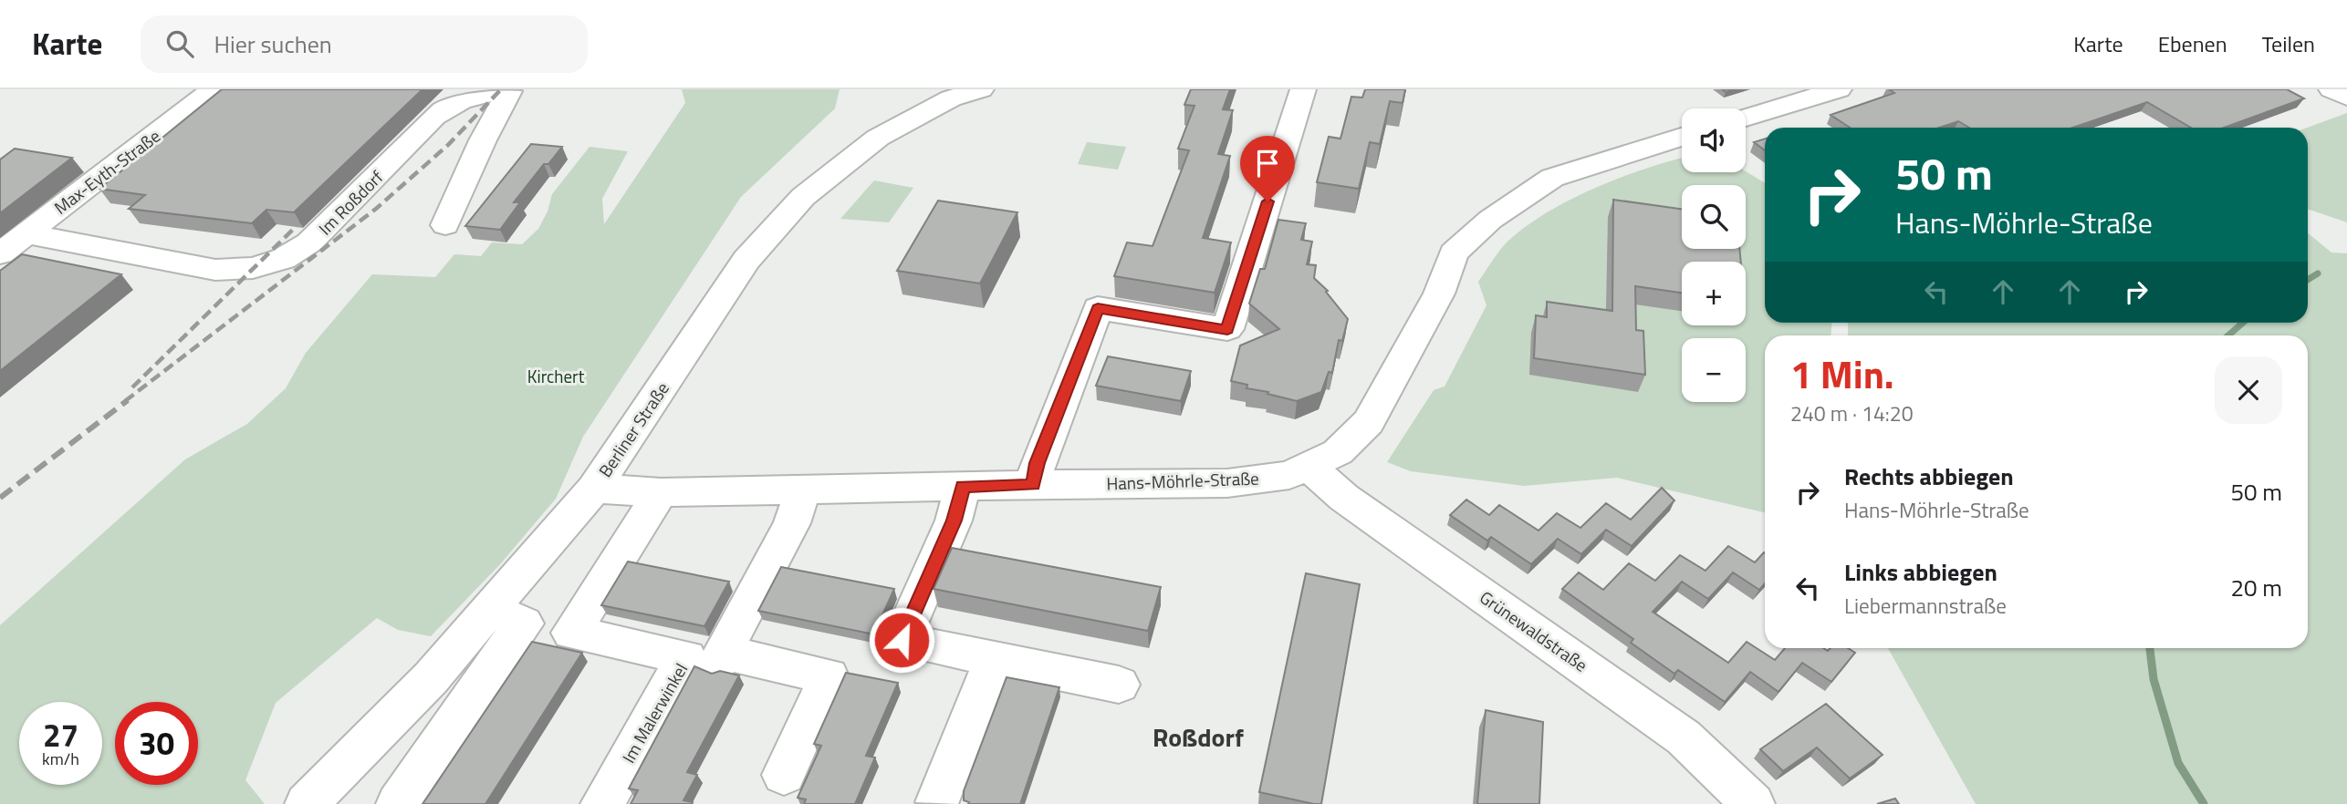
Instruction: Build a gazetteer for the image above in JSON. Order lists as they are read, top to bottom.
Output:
{
  "streets": {
    "street": [
      "Max-Eyth-Straße",
      "Im Roßdorf",
      "Berliner Straße",
      "Hans-Möhrle-Straße",
      "Grünewaldstraße",
      "Im Malerwinkel"
    ]
  },
  "crossings": [
    ["Max-Eyth-Straße", "Im Roßdorf"],
    ["Berliner Straße", "Hans-Möhrle-Straße"],
    ["Hans-Möhrle-Straße", "Grünewaldstraße"],
    ["Hans-Möhrle-Straße", "Im Malerwinkel"]
  ],
  "districts": ["Roßdorf"],
  "parks": ["Kirchert"],
  "page": {
    "header": "Karte",
    "search": "Hier suchen",
    "nav": ["Karte", "Ebenen", "Teilen"],
    "map_buttons": ["+", "−"],
    "turn": ["50 m", "Hans-Möhrle-Straße"],
    "heading": ["1 Min.", "240 m · 14:20"],
    "list": [
      {
        "name": "Rechts abbiegen",
        "note": "Hans-Möhrle-Straße",
        "value": "50 m"
      },
      {
        "name": "Links abbiegen",
        "note": "Liebermannstraße",
        "value": "20 m"
      }
    ],
    "speed": "27 km/h",
    "limit": "30"
  }
}
